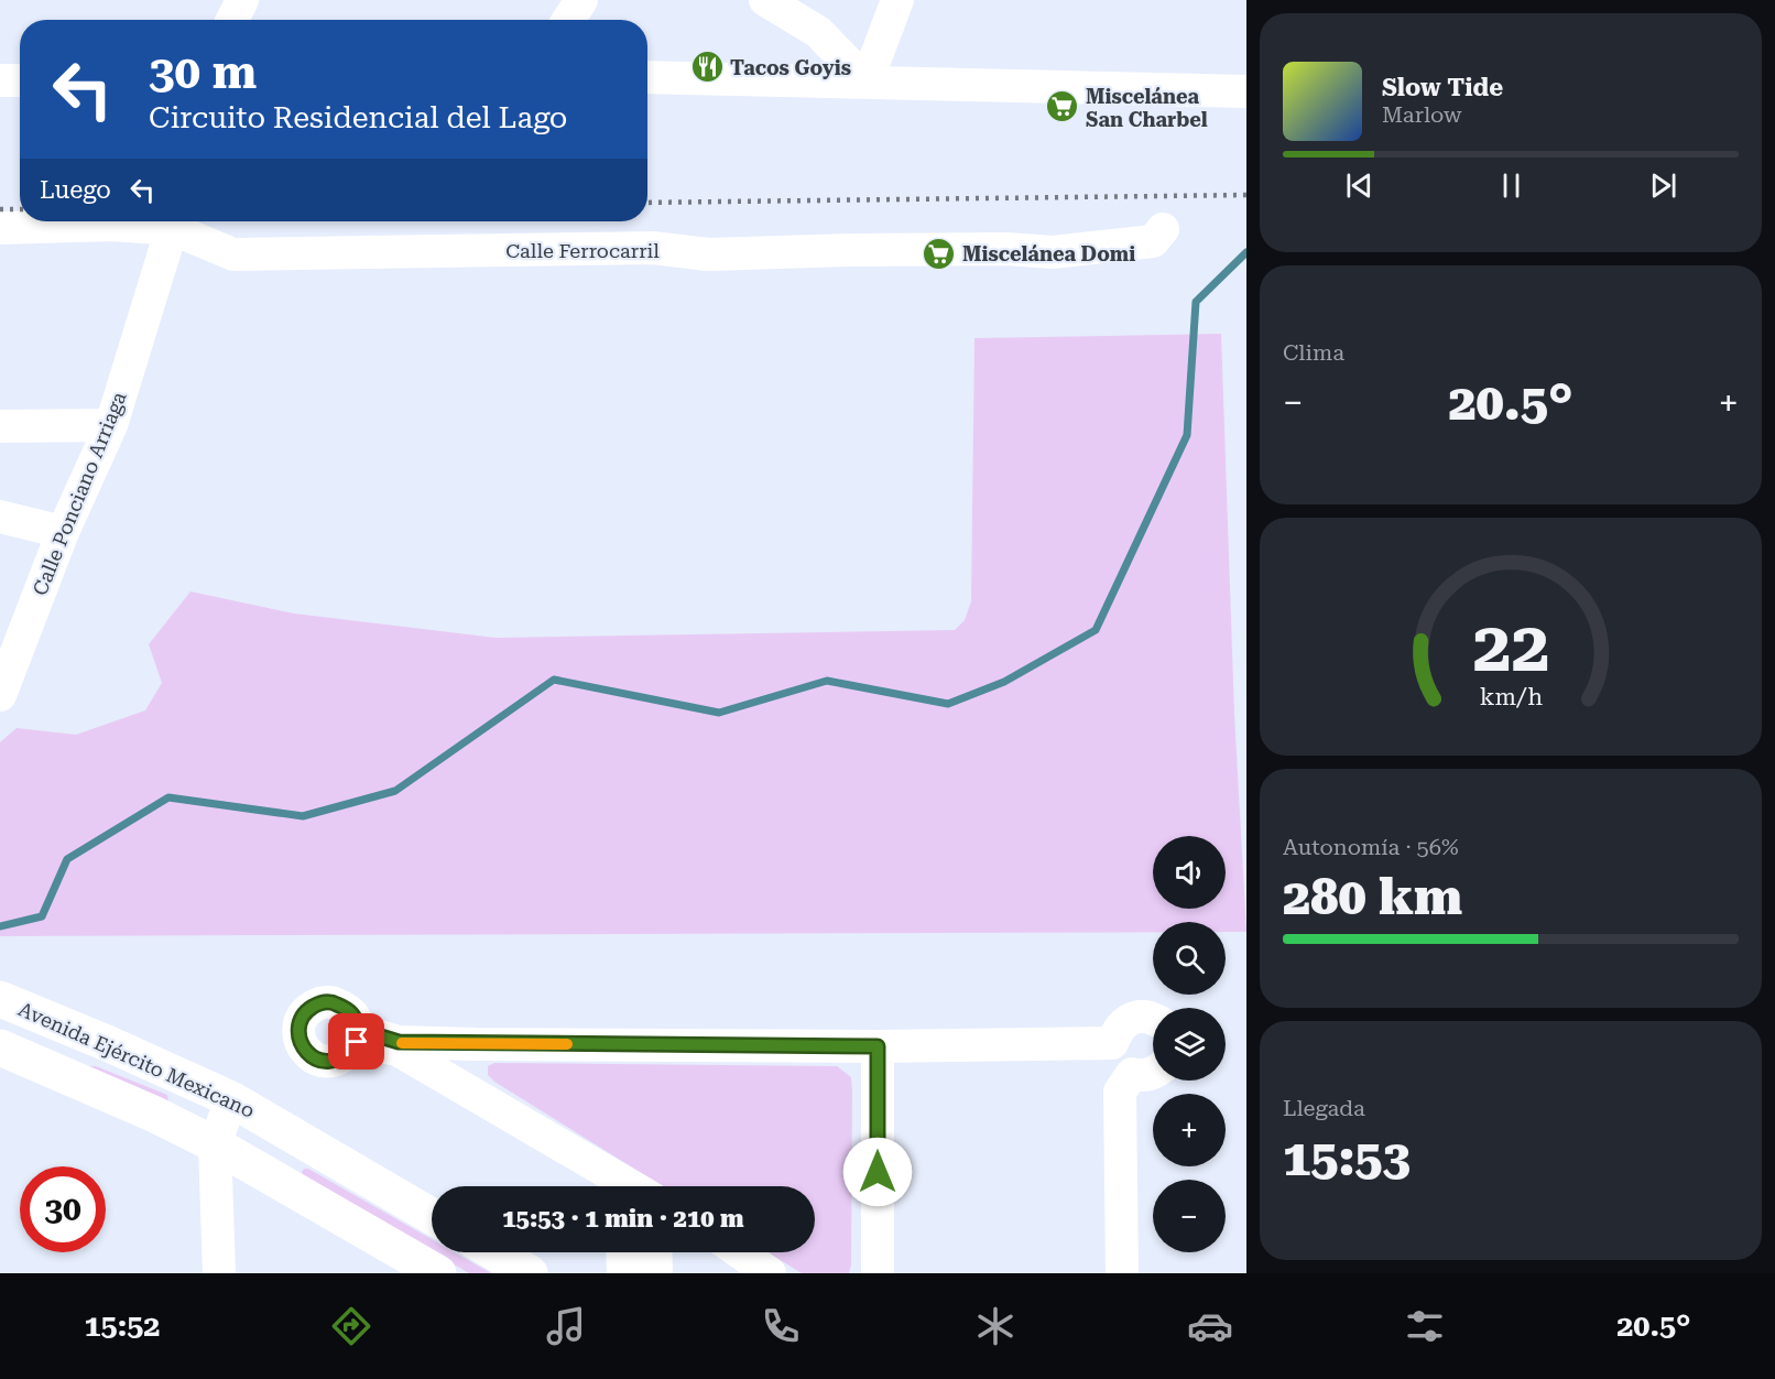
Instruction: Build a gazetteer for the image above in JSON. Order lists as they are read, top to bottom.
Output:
{
  "streets": {
    "main road": ["Avenida Ejército Mexicano"],
    "street": ["Calle Ferrocarril", "Calle Ponciano Arriaga"]
  },
  "crossings": [
    ["Calle Ferrocarril", "Calle Ponciano Arriaga"]
  ],
  "places": {
    "restaurant": ["Tacos Goyis"],
    "supermarket": ["Miscelánea San Charbel", "Miscelánea Domi"]
  },
  "page": {
    "turn": ["30 m", "Circuito Residencial del Lago"],
    "song": ["Slow Tide", "Marlow"],
    "then": "Luego",
    "tile": [
      "Clima",
      ["Autonomía · 56%", "280 km"],
      ["Llegada", "15:53"]
    ],
    "heat": ["−", "20.5°", "+"],
    "map_buttons": ["+", "−"],
    "limit": "30",
    "trip": "15:53 · 1 min · 210 m",
    "tabs": ["15:52", "20.5°"],
    "gauge": ["22", "km/h"]
  }
}
